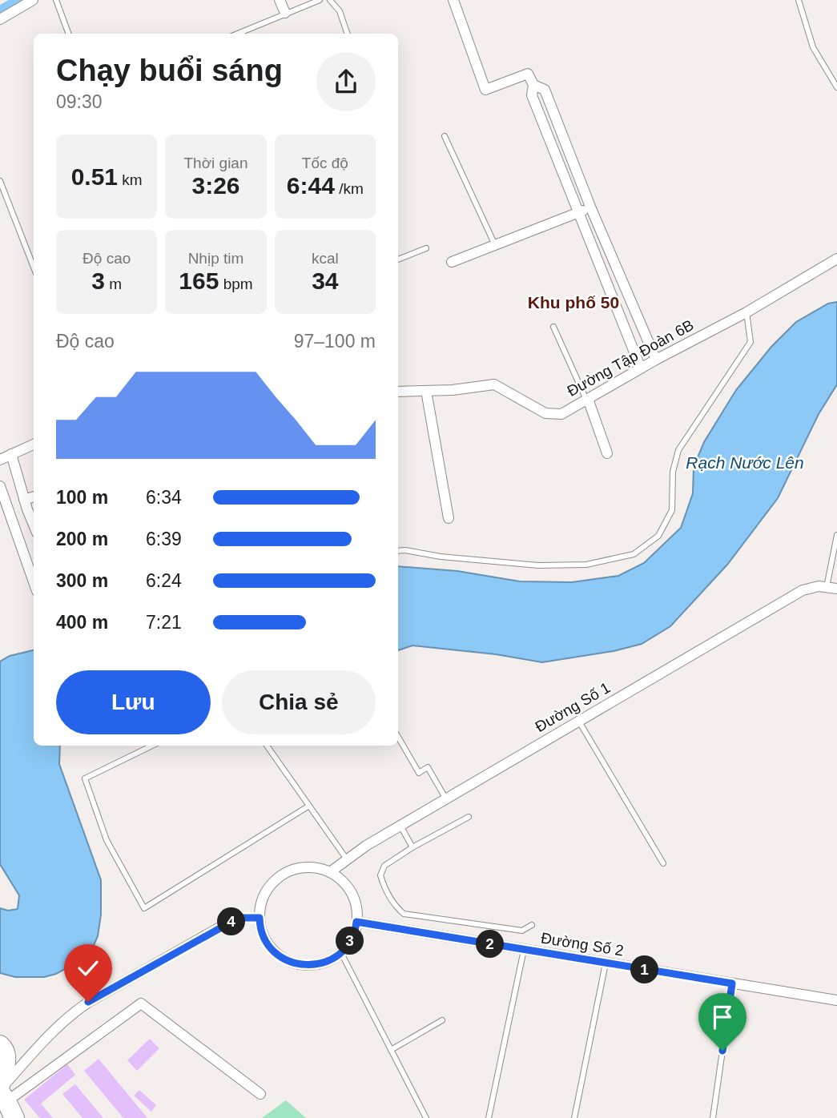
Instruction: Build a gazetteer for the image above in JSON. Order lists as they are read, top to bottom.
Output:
{
  "streets": {
    "street": ["Đường Tập Đoàn 6B", "Đường Số 1", "Đường Số 2"]
  },
  "crossings": [
    ["Đường Số 1", "Đường Số 2"]
  ],
  "districts": ["Khu phố 50"],
  "water": ["Rạch Nước Lên"],
  "page": {
    "heading": ["Chạy buổi sáng", "09:30"],
    "stats": [
      ["0.51 km"],
      ["Thời gian", "3:26"],
      ["Tốc độ", "6:44 /km"],
      ["Độ cao", "3 m"],
      ["Nhịp tim", "165 bpm"],
      ["kcal", "34"]
    ],
    "chart": ["Độ cao", "97–100 m"],
    "list": [
      {
        "name": "100 m",
        "note": "6:34"
      },
      {
        "name": "200 m",
        "note": "6:39"
      },
      {
        "name": "300 m",
        "note": "6:24"
      },
      {
        "name": "400 m",
        "note": "7:21"
      }
    ],
    "buttons": ["Lưu", "Chia sẻ"],
    "pins": [
      "4",
      "3",
      "2",
      "1"
    ]
  }
}
